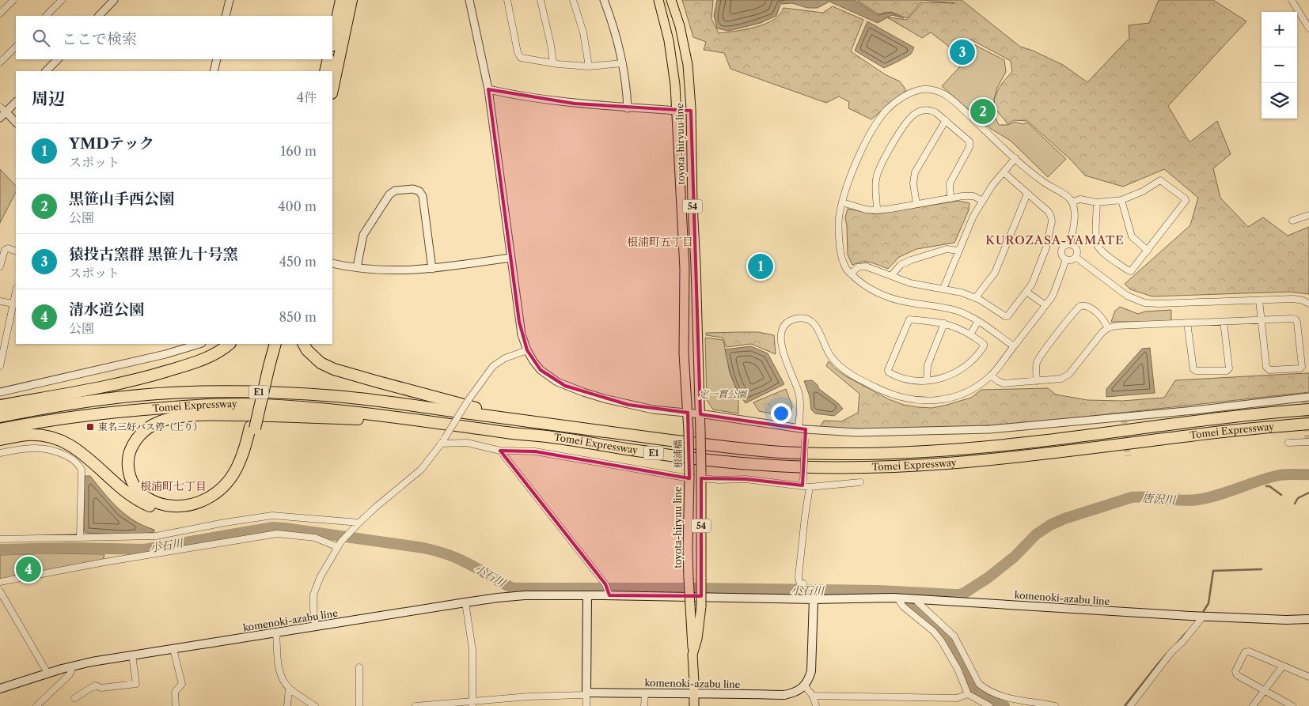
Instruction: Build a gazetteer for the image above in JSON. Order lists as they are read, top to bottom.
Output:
{
  "streets": {
    "highway": ["E1", "Tomei Expressway"],
    "main road": [
      "toyota-hiryuu line",
      "54",
      "根浦橋",
      "komenoki-azabu line"
    ]
  },
  "crossings": [
    ["toyota-hiryuu line", "54"],
    ["toyota-hiryuu line", "根浦橋"],
    ["54", "komenoki-azabu line"]
  ],
  "districts": ["KUROZASA-YAMATE", "根浦町五丁目", "根浦町七丁目"],
  "water": ["唐沢川", "小石川"],
  "parks": ["定一貫公園"],
  "places": {
    "transit": ["東名三好バス停（上り）"]
  },
  "page": {
    "map_buttons": ["+", "−"],
    "search": "ここで検索",
    "pins": [
      "3",
      "2",
      "1",
      "4"
    ],
    "heading": ["周辺", "4件"],
    "list": [
      {
        "mark": "1",
        "name": "YMDテック",
        "note": "スポット",
        "value": "160 m"
      },
      {
        "mark": "2",
        "name": "黒笹山手西公園",
        "note": "公園",
        "value": "400 m"
      },
      {
        "mark": "3",
        "name": "猿投古窯群 黒笹九十号窯",
        "note": "スポット",
        "value": "450 m"
      },
      {
        "mark": "4",
        "name": "清水道公園",
        "note": "公園",
        "value": "850 m"
      }
    ]
  }
}
